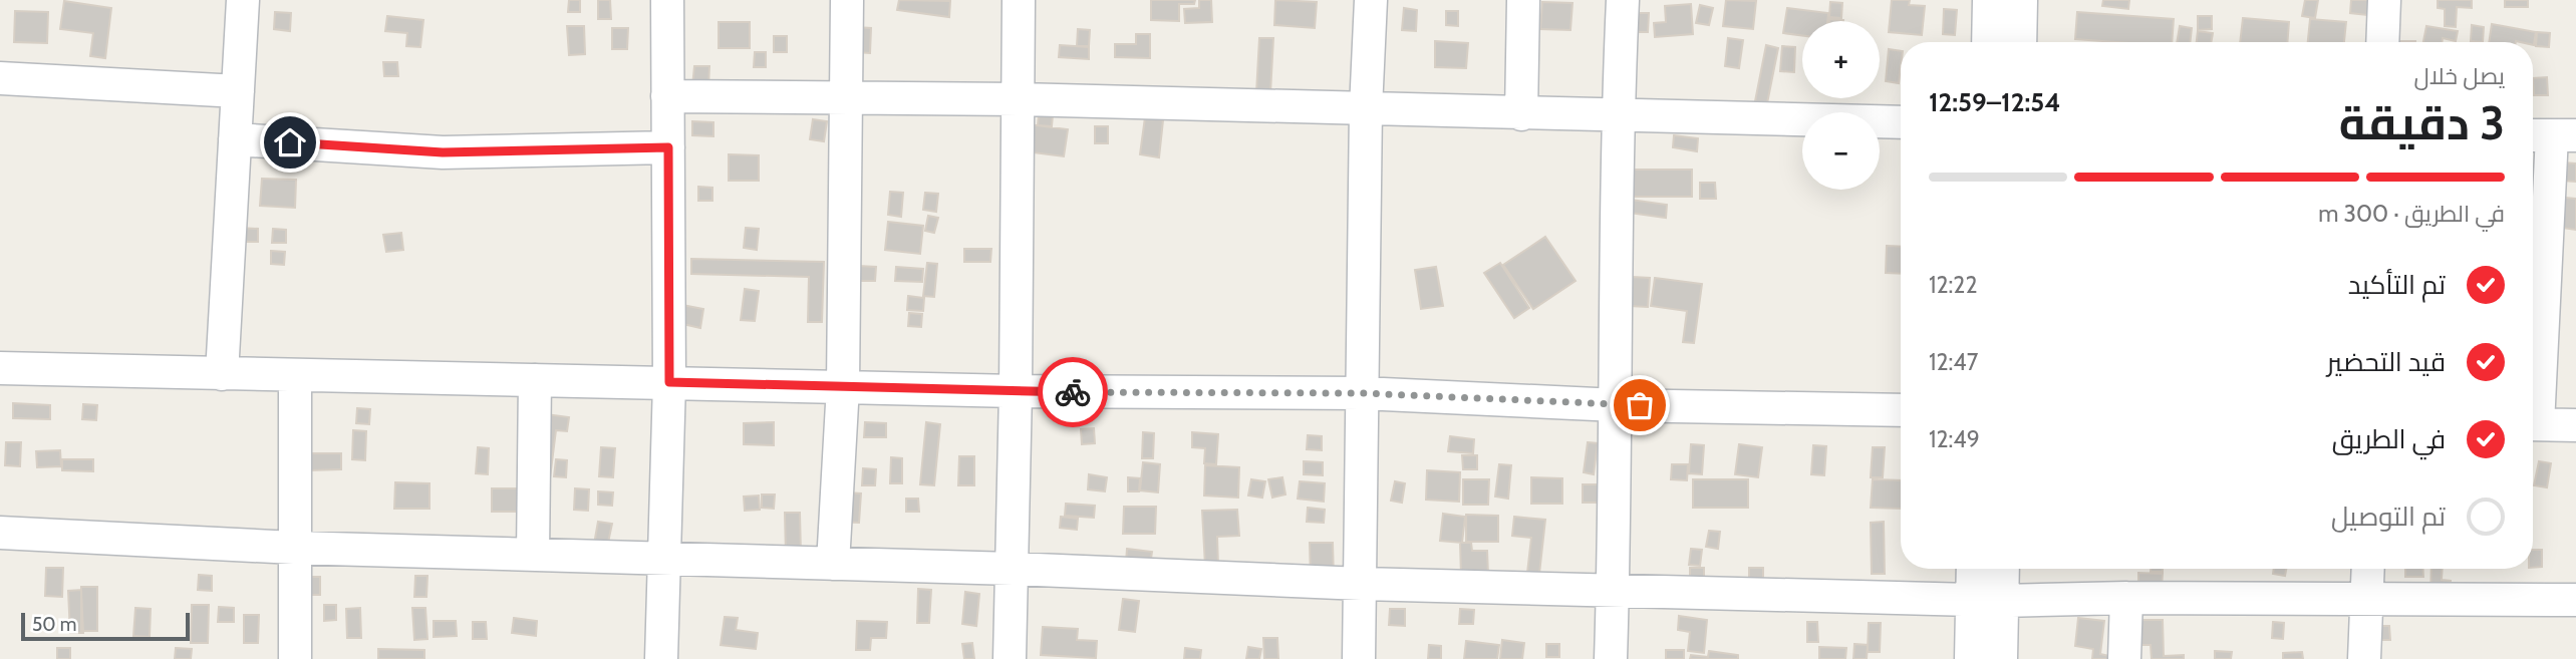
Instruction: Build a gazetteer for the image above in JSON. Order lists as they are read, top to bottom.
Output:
{
  "scale_bar": "50 m",
  "page": {
    "map_buttons": ["+", "−"],
    "heading": ["3 دقيقة", "يصل خلال", "12:54–12:59"],
    "bar": "في الطريق · 300 m",
    "list": [
      ["تم التأكيد", "12:22"],
      ["قيد التحضير", "12:47"],
      ["في الطريق", "12:49"],
      "تم التوصيل"
    ],
    "scale": "50 m"
  }
}
